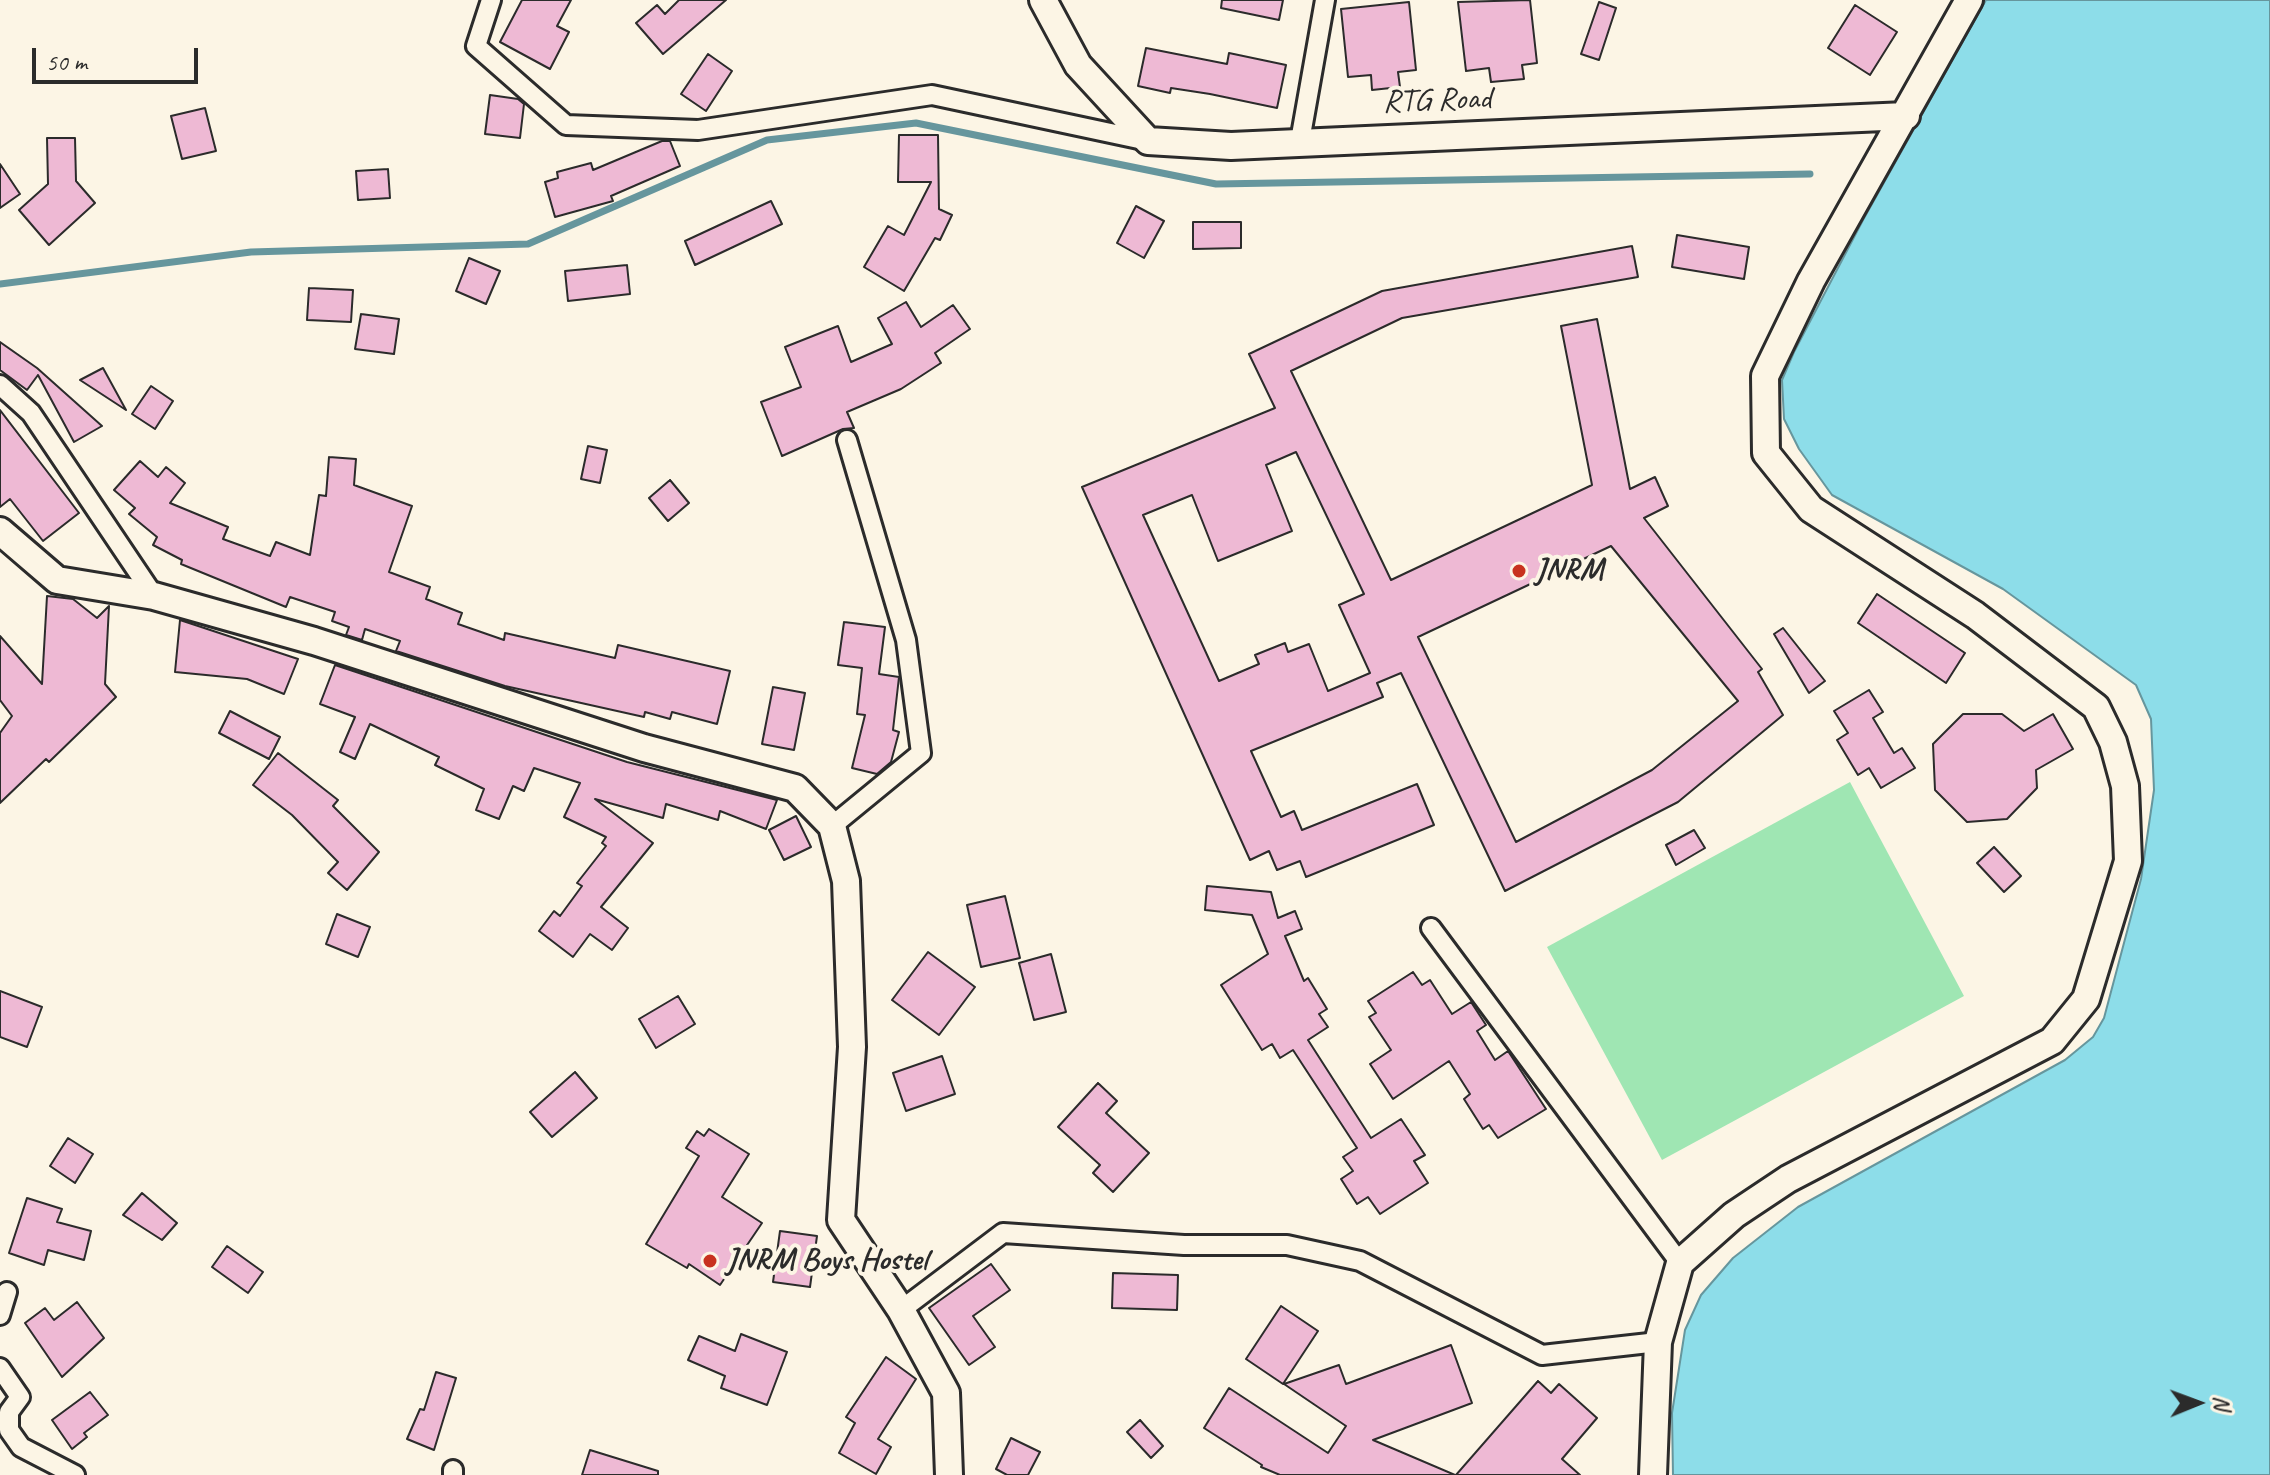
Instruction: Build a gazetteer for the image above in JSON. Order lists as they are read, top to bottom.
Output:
{
  "streets": {
    "main road": ["RTG Road"]
  },
  "places": ["JNRM", "JNRM Boys Hostel"],
  "scale_bar": "50 m",
  "north": "right"
}
